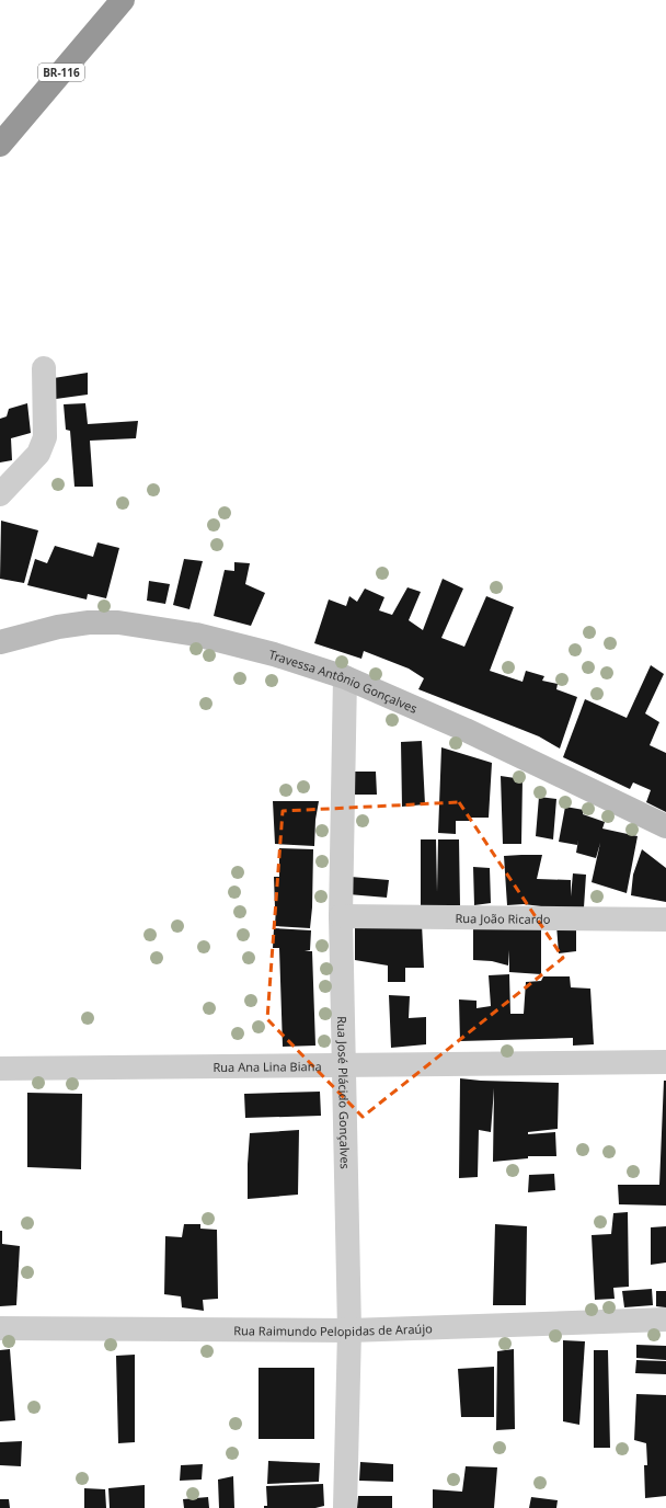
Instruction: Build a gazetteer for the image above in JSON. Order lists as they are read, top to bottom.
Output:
{
  "streets": {
    "highway": ["BR-116"],
    "street": [
      "Travessa Antônio Gonçalves",
      "Rua João Ricardo",
      "Rua Ana Lina Biana",
      "Rua José Plácido Gonçalves",
      "Rua Raimundo Pelopidas de Araújo"
    ]
  },
  "crossings": [
    ["Travessa Antônio Gonçalves", "Rua José Plácido Gonçalves"],
    ["Rua João Ricardo", "Rua José Plácido Gonçalves"],
    ["Rua Ana Lina Biana", "Rua José Plácido Gonçalves"],
    ["Rua José Plácido Gonçalves", "Rua Raimundo Pelopidas de Araújo"]
  ]
}
